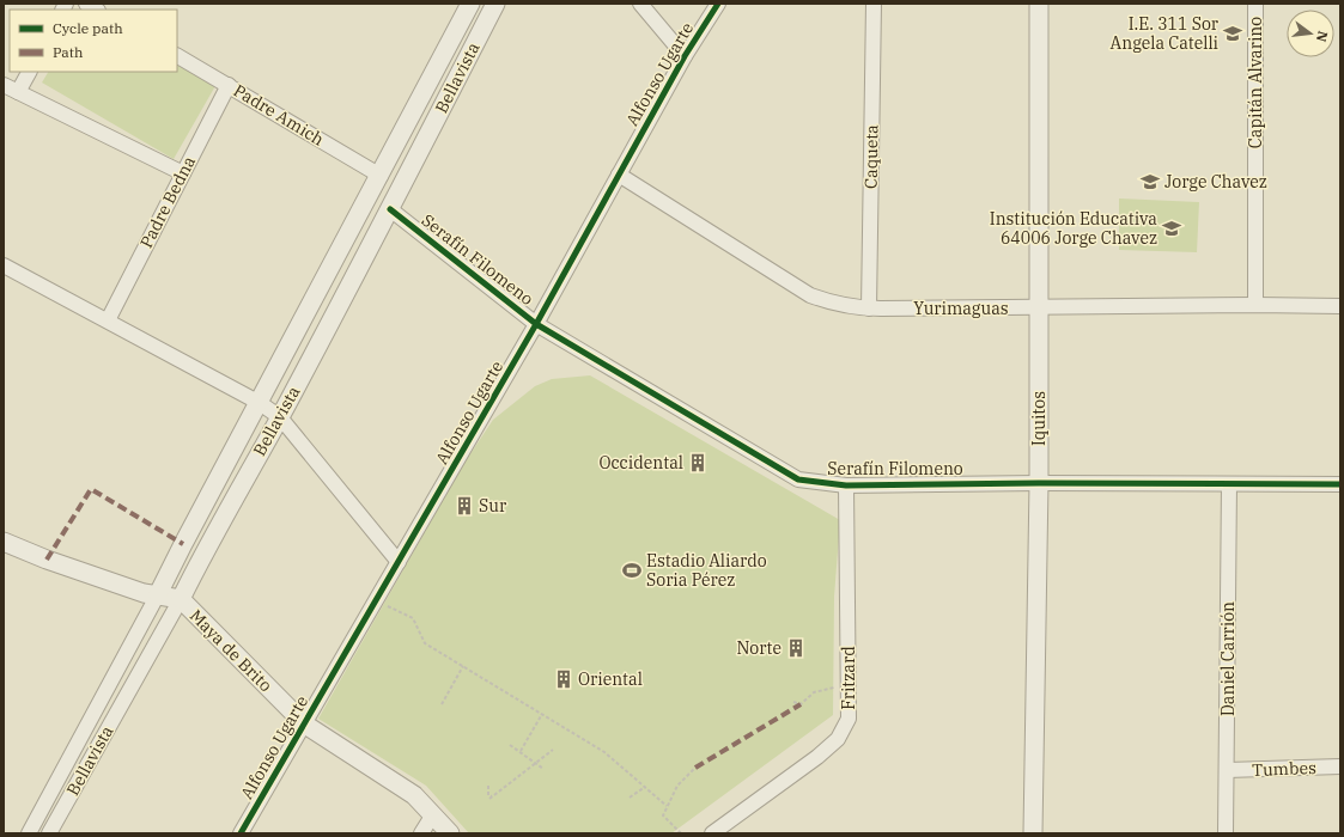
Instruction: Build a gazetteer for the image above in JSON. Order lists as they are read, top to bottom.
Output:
{
  "streets": {
    "street": [
      "Alfonso Ugarte",
      "Bellavista",
      "Capitán Alvarino",
      "Padre Amich",
      "Caqueta",
      "Padre Bedna",
      "Serafín Filomeno",
      "Yurimaguas",
      "Iquitos",
      "Maya de Brito",
      "Daniel Carrión",
      "Fritzard",
      "Tumbes"
    ]
  },
  "crossings": [
    ["Alfonso Ugarte", "Serafín Filomeno"],
    ["Alfonso Ugarte", "Yurimaguas"],
    ["Alfonso Ugarte", "Maya de Brito"],
    ["Bellavista", "Padre Amich"],
    ["Bellavista", "Serafín Filomeno"],
    ["Bellavista", "Maya de Brito"],
    ["Capitán Alvarino", "Yurimaguas"],
    ["Padre Amich", "Padre Bedna"],
    ["Caqueta", "Yurimaguas"],
    ["Serafín Filomeno", "Iquitos"],
    ["Serafín Filomeno", "Daniel Carrión"],
    ["Serafín Filomeno", "Fritzard"],
    ["Yurimaguas", "Iquitos"],
    ["Daniel Carrión", "Tumbes"]
  ],
  "places": {
    "school or university": ["I.E. 311 Sor Angela Catelli", "Jorge Chavez", "Institución Educativa 64006 Jorge Chavez"],
    "building": [
      "Occidental",
      "Sur",
      "Norte",
      "Oriental"
    ],
    "sports": ["Estadio Aliardo Soria Pérez"]
  },
  "legend": ["Cycle path", "Path"],
  "north": "right"
}
